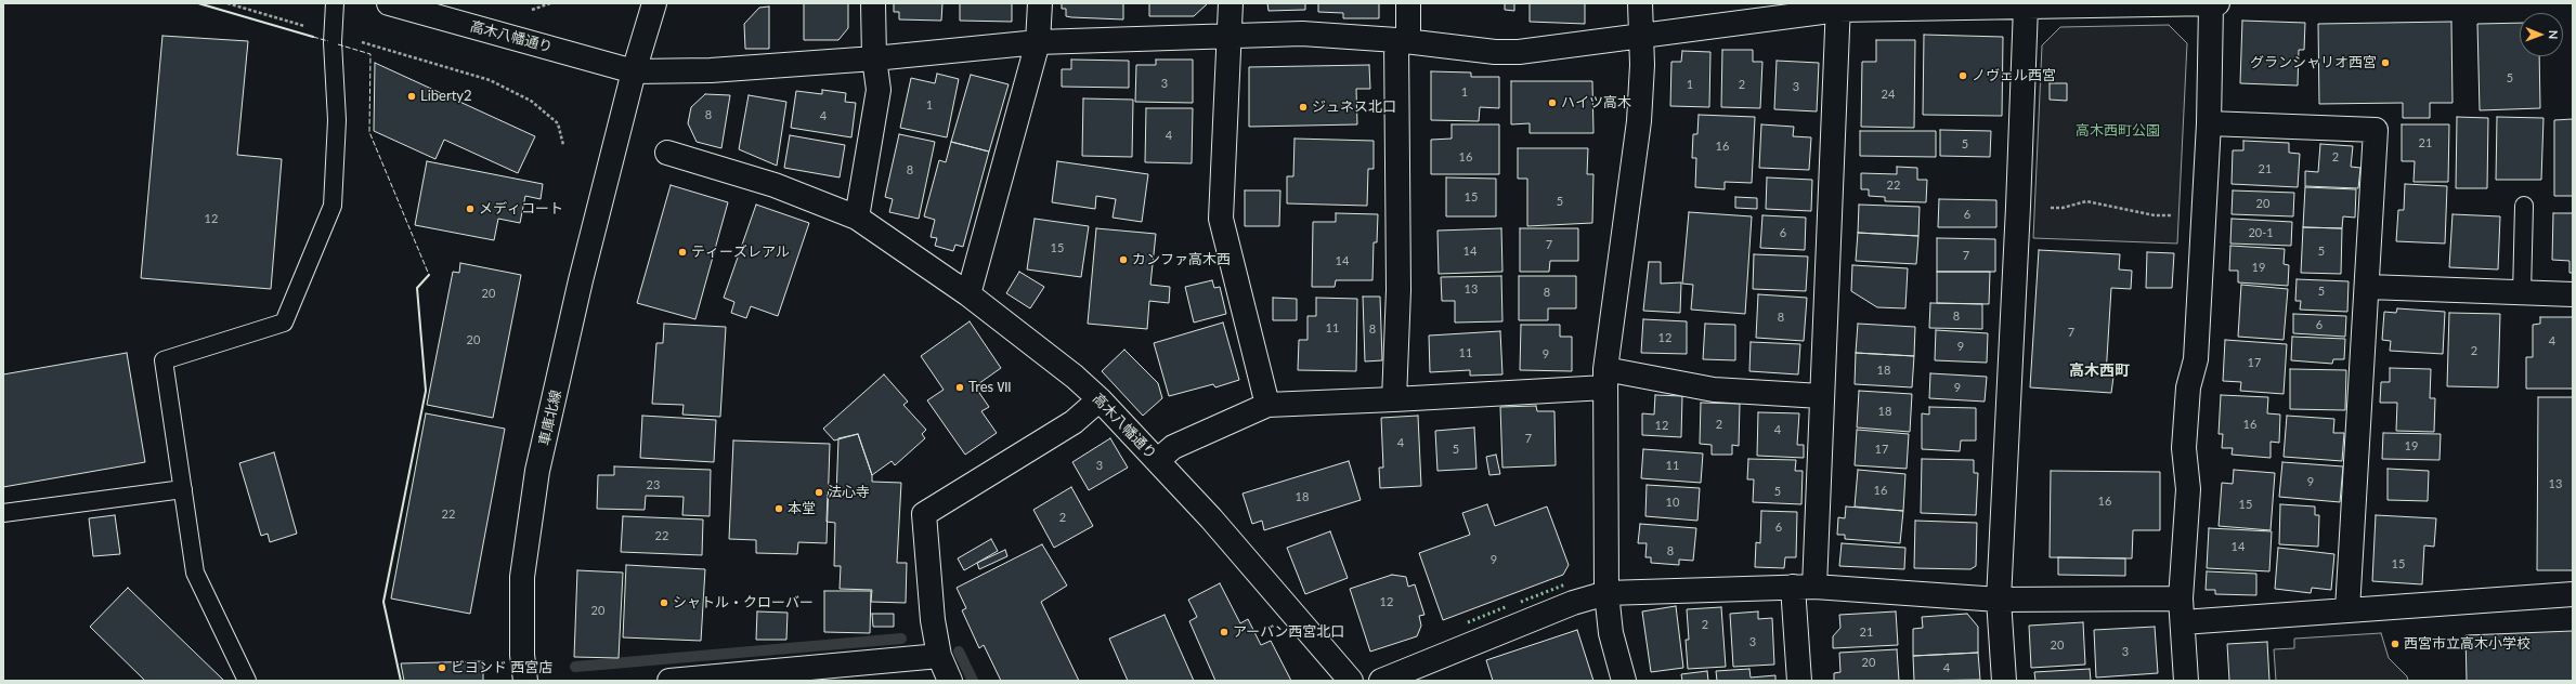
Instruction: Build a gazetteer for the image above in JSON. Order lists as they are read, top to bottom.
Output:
{
  "streets": {
    "street": ["高木八幡通り", "車庫北線"]
  },
  "crossings": [
    ["高木八幡通り", "車庫北線"]
  ],
  "districts": ["高木西町"],
  "parks": ["高木西町公園"],
  "places": [
    "グランシャリオ西宮",
    "ノヴェル西宮",
    "Liberty2",
    "ハイツ高木",
    "ジュネス北口",
    "メディコート",
    "ティーズレアル",
    "カンファ高木西",
    "Tres Ⅶ",
    "法心寺",
    "本堂",
    "シャトル・クローバー",
    "アーバン西宮北口",
    "西宮市立高木小学校",
    "ビヨンド 西宮店"
  ],
  "house_numbers": [
    "5",
    "3",
    "1",
    "2",
    "3",
    "1",
    "24",
    "1",
    "8",
    "4",
    "4",
    "21",
    "5",
    "16",
    "16",
    "2",
    "21",
    "8",
    "22",
    "15",
    "5",
    "20",
    "6",
    "12",
    "6",
    "20-1",
    "7",
    "15",
    "14",
    "5",
    "7",
    "14",
    "19",
    "13",
    "5",
    "8",
    "20",
    "8",
    "8",
    "6",
    "11",
    "8",
    "7",
    "12",
    "20",
    "4",
    "9",
    "2",
    "11",
    "9",
    "17",
    "18",
    "9",
    "18",
    "2",
    "16",
    "12",
    "4",
    "7",
    "4",
    "19",
    "5",
    "17",
    "3",
    "11",
    "9",
    "13",
    "23",
    "16",
    "5",
    "18",
    "16",
    "10",
    "15",
    "22",
    "2",
    "6",
    "22",
    "14",
    "8",
    "9",
    "15",
    "12",
    "20",
    "2",
    "21",
    "3",
    "20",
    "3",
    "20",
    "4"
  ],
  "north": "right"
}
